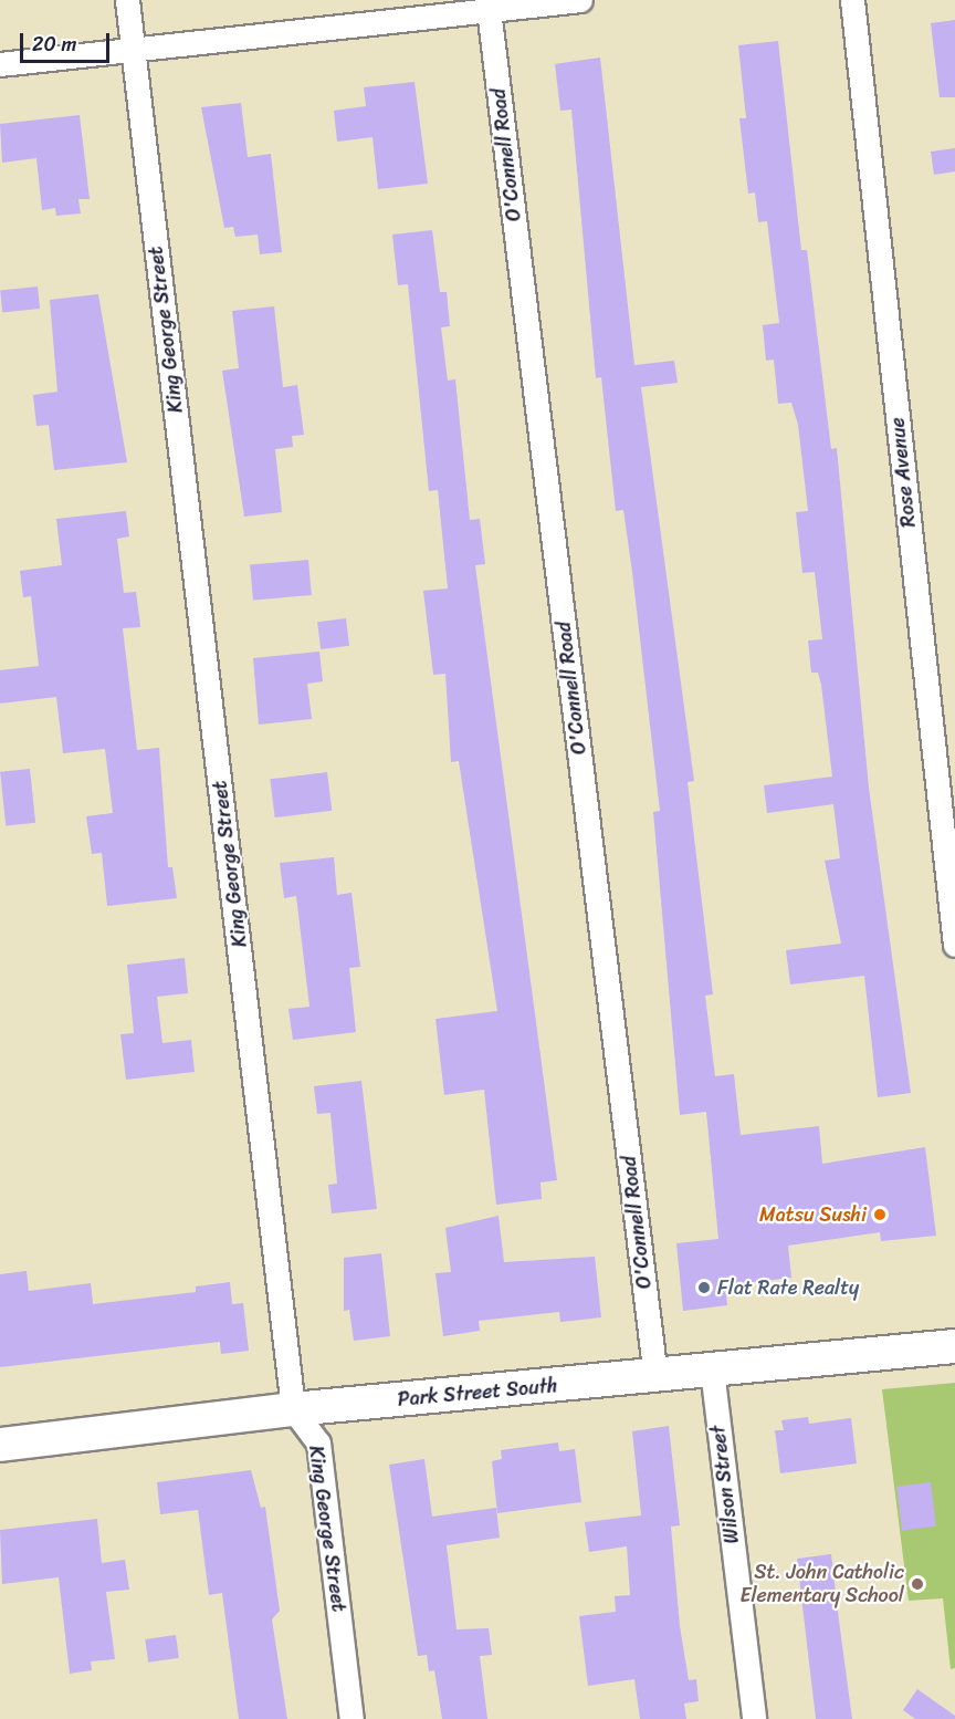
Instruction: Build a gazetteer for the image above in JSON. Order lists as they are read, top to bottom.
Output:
{
  "streets": {
    "street": [
      "O'Connell Road",
      "King George Street",
      "Rose Avenue",
      "Park Street South",
      "Wilson Street"
    ]
  },
  "crossings": [
    ["O'Connell Road", "Park Street South"],
    ["King George Street", "Park Street South"],
    ["Park Street South", "Wilson Street"]
  ],
  "places": ["Matsu Sushi", "Flat Rate Realty", "St. John Catholic Elementary School"],
  "scale_bar": "20 m"
}
